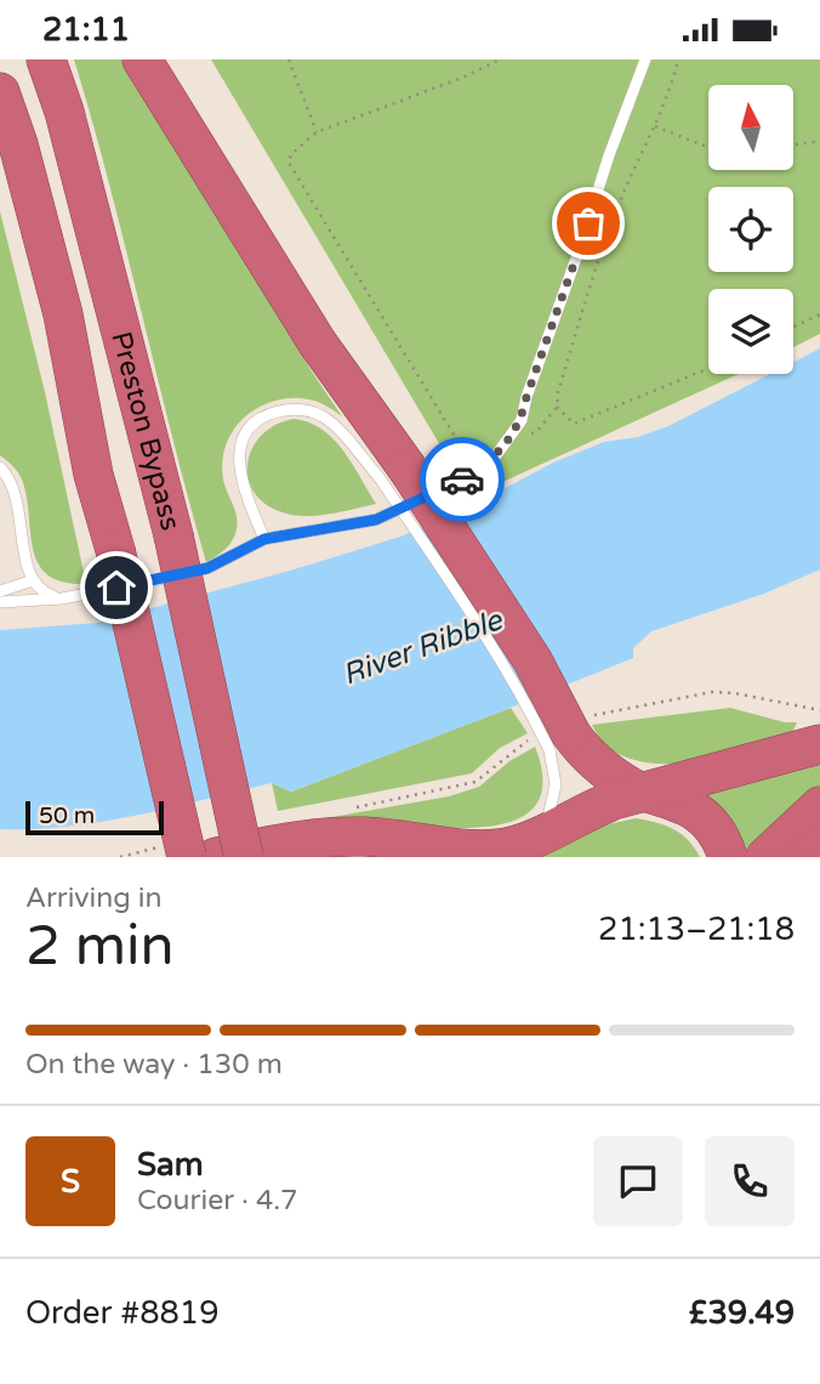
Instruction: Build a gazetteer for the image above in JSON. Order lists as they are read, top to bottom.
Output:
{
  "streets": {
    "highway": ["Preston Bypass"]
  },
  "water": ["River Ribble"],
  "scale_bar": "50 m",
  "north": "top",
  "page": {
    "status": "21:11",
    "scale": "50 m",
    "heading": ["2 min", "Arriving in", "21:13–21:18"],
    "panel": [
      "Sam",
      "Courier · 4.7",
      "Order #8819",
      "£39.49"
    ],
    "bar": "On the way · 130 m",
    "round": "S"
  }
}
